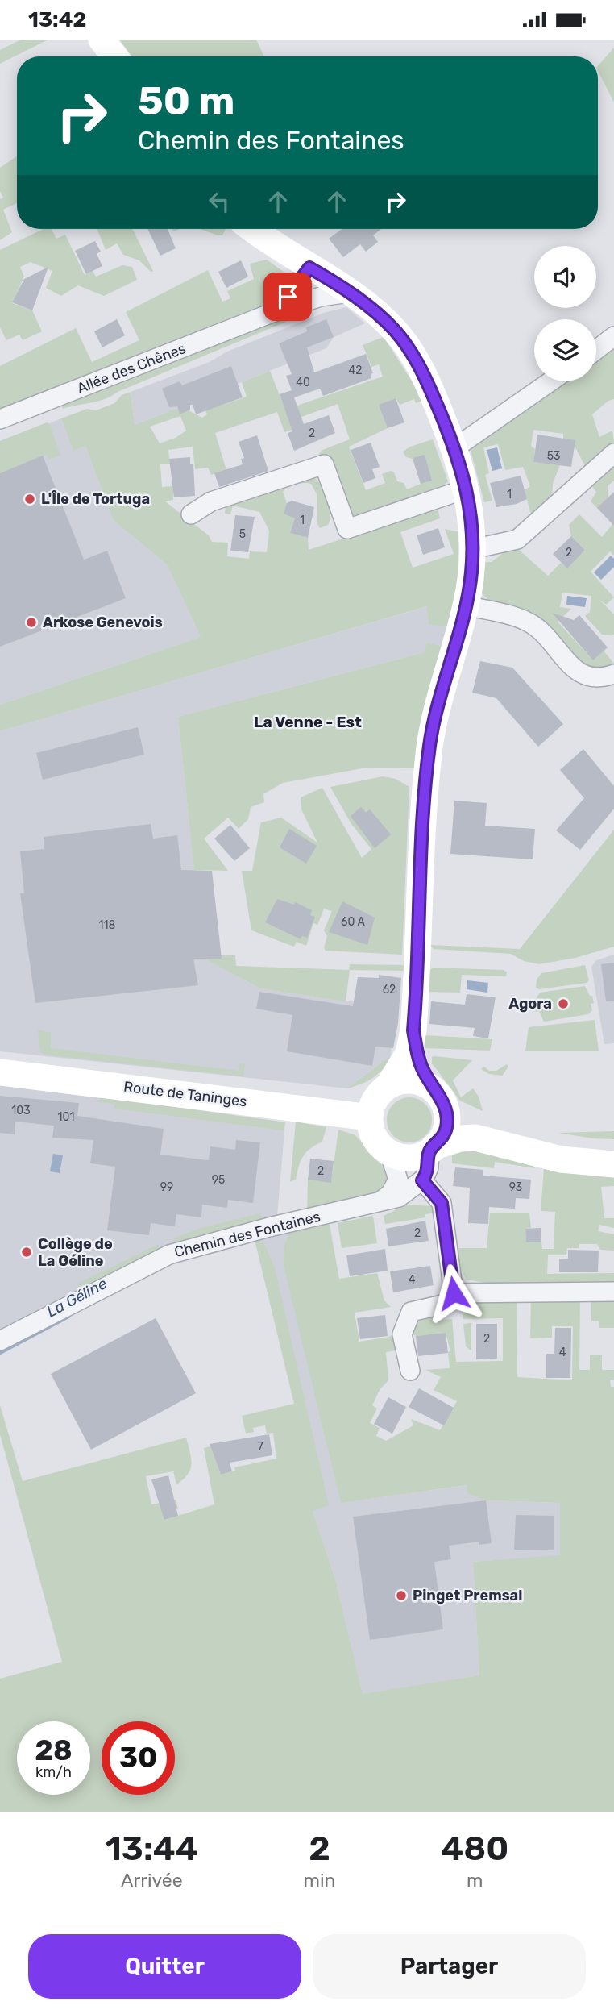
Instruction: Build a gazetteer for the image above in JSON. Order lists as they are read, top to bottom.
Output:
{
  "streets": {
    "street": ["Allée des Chênes", "Route de Taninges", "Chemin des Fontaines"]
  },
  "districts": ["La Venne - Est"],
  "water": ["La Géline"],
  "places": [
    "L'Île de Tortuga",
    "Arkose Genevois",
    "Agora",
    "Collège de La Géline",
    "Pinget Premsal"
  ],
  "house_numbers": [
    "42",
    "40",
    "2",
    "53",
    "1",
    "1",
    "5",
    "2",
    "60 A",
    "118",
    "62",
    "103",
    "101",
    "2",
    "95",
    "99",
    "93",
    "2",
    "4",
    "2",
    "4",
    "7"
  ],
  "page": {
    "status": "13:42",
    "turn": ["50 m", "Chemin des Fontaines"],
    "speed": "28 km/h",
    "limit": "30",
    "eta": [
      "13:44",
      "Arrivée",
      "2",
      "min",
      "480",
      "m"
    ],
    "buttons": ["Quitter", "Partager"]
  }
}
